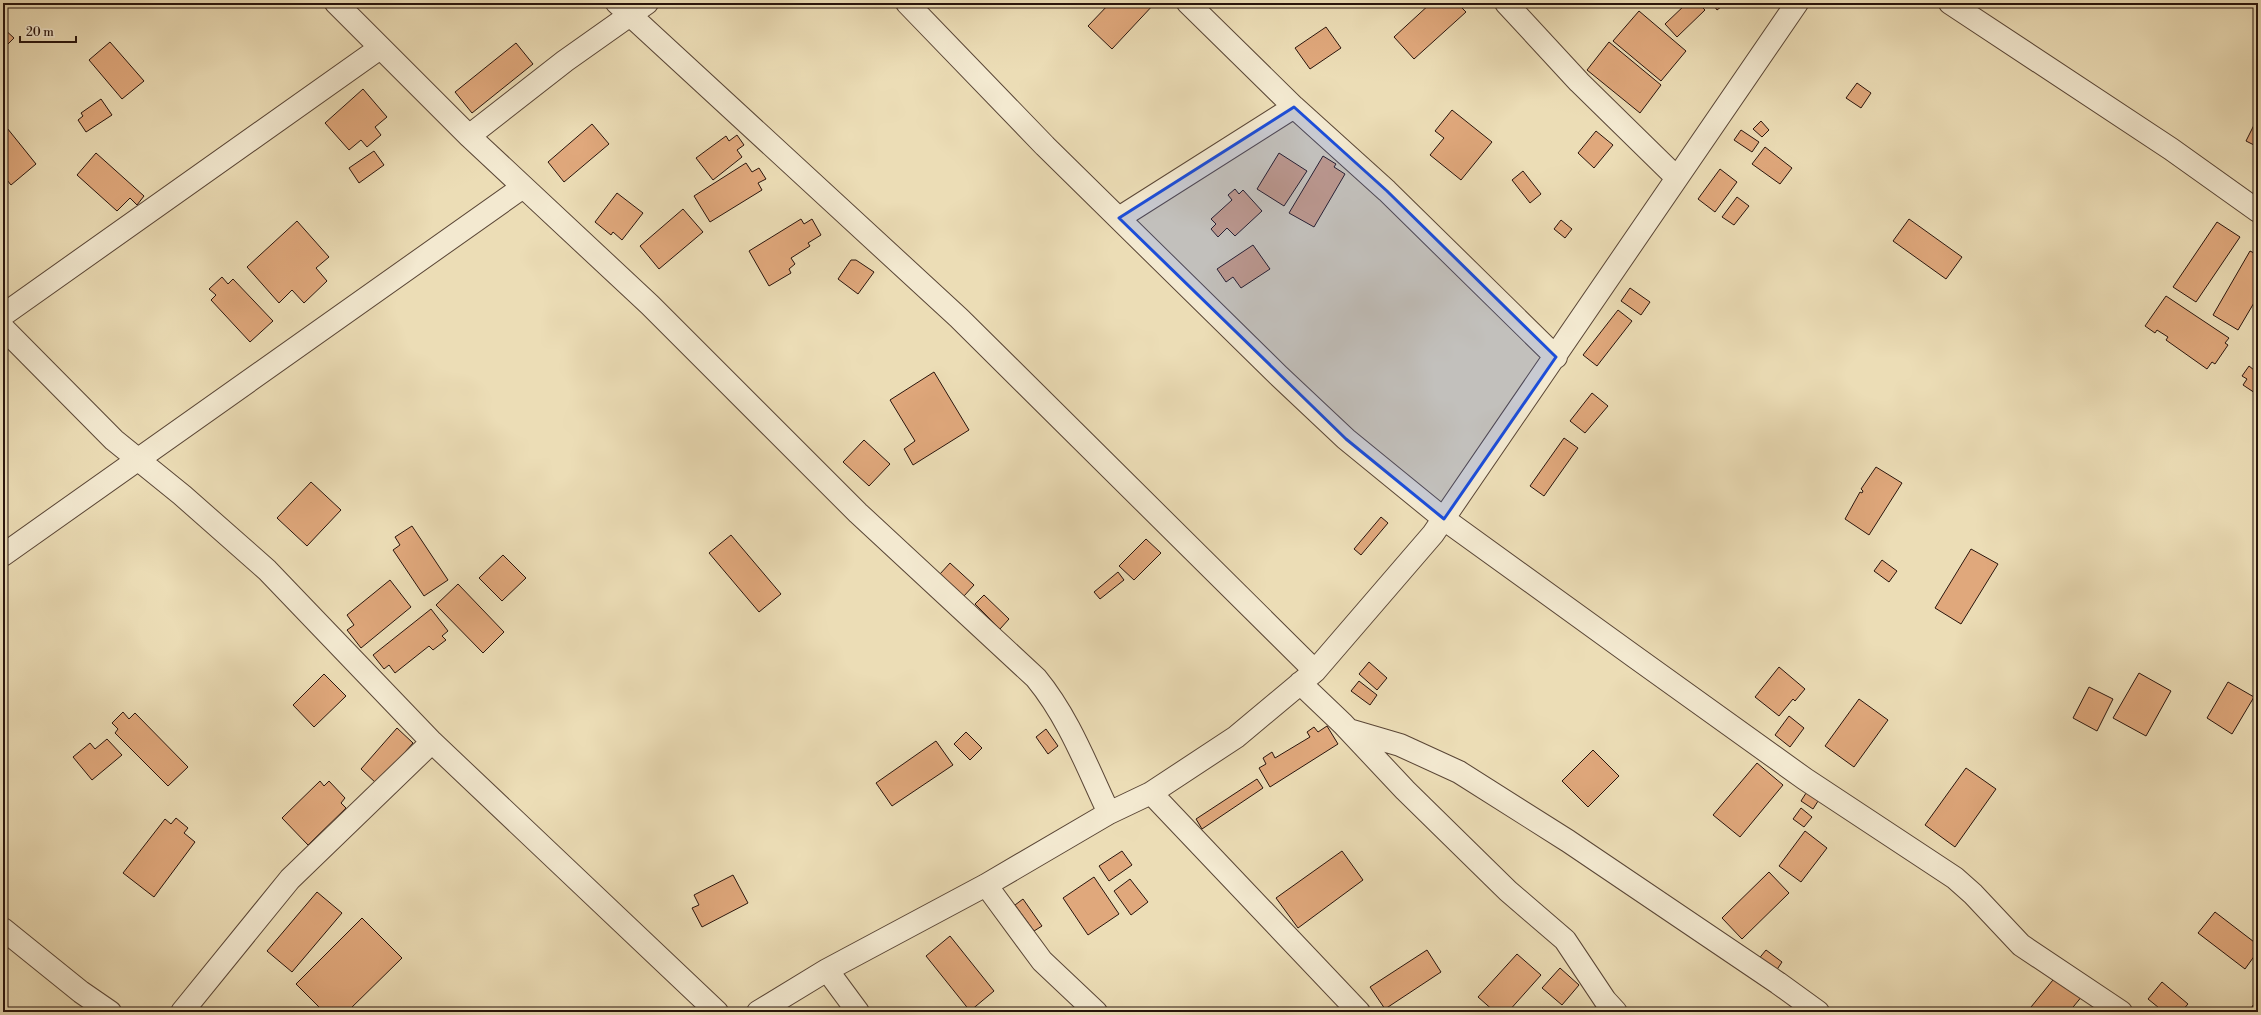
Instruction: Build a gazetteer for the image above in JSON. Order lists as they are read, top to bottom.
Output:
{
  "scale_bar": "20 m"
}
